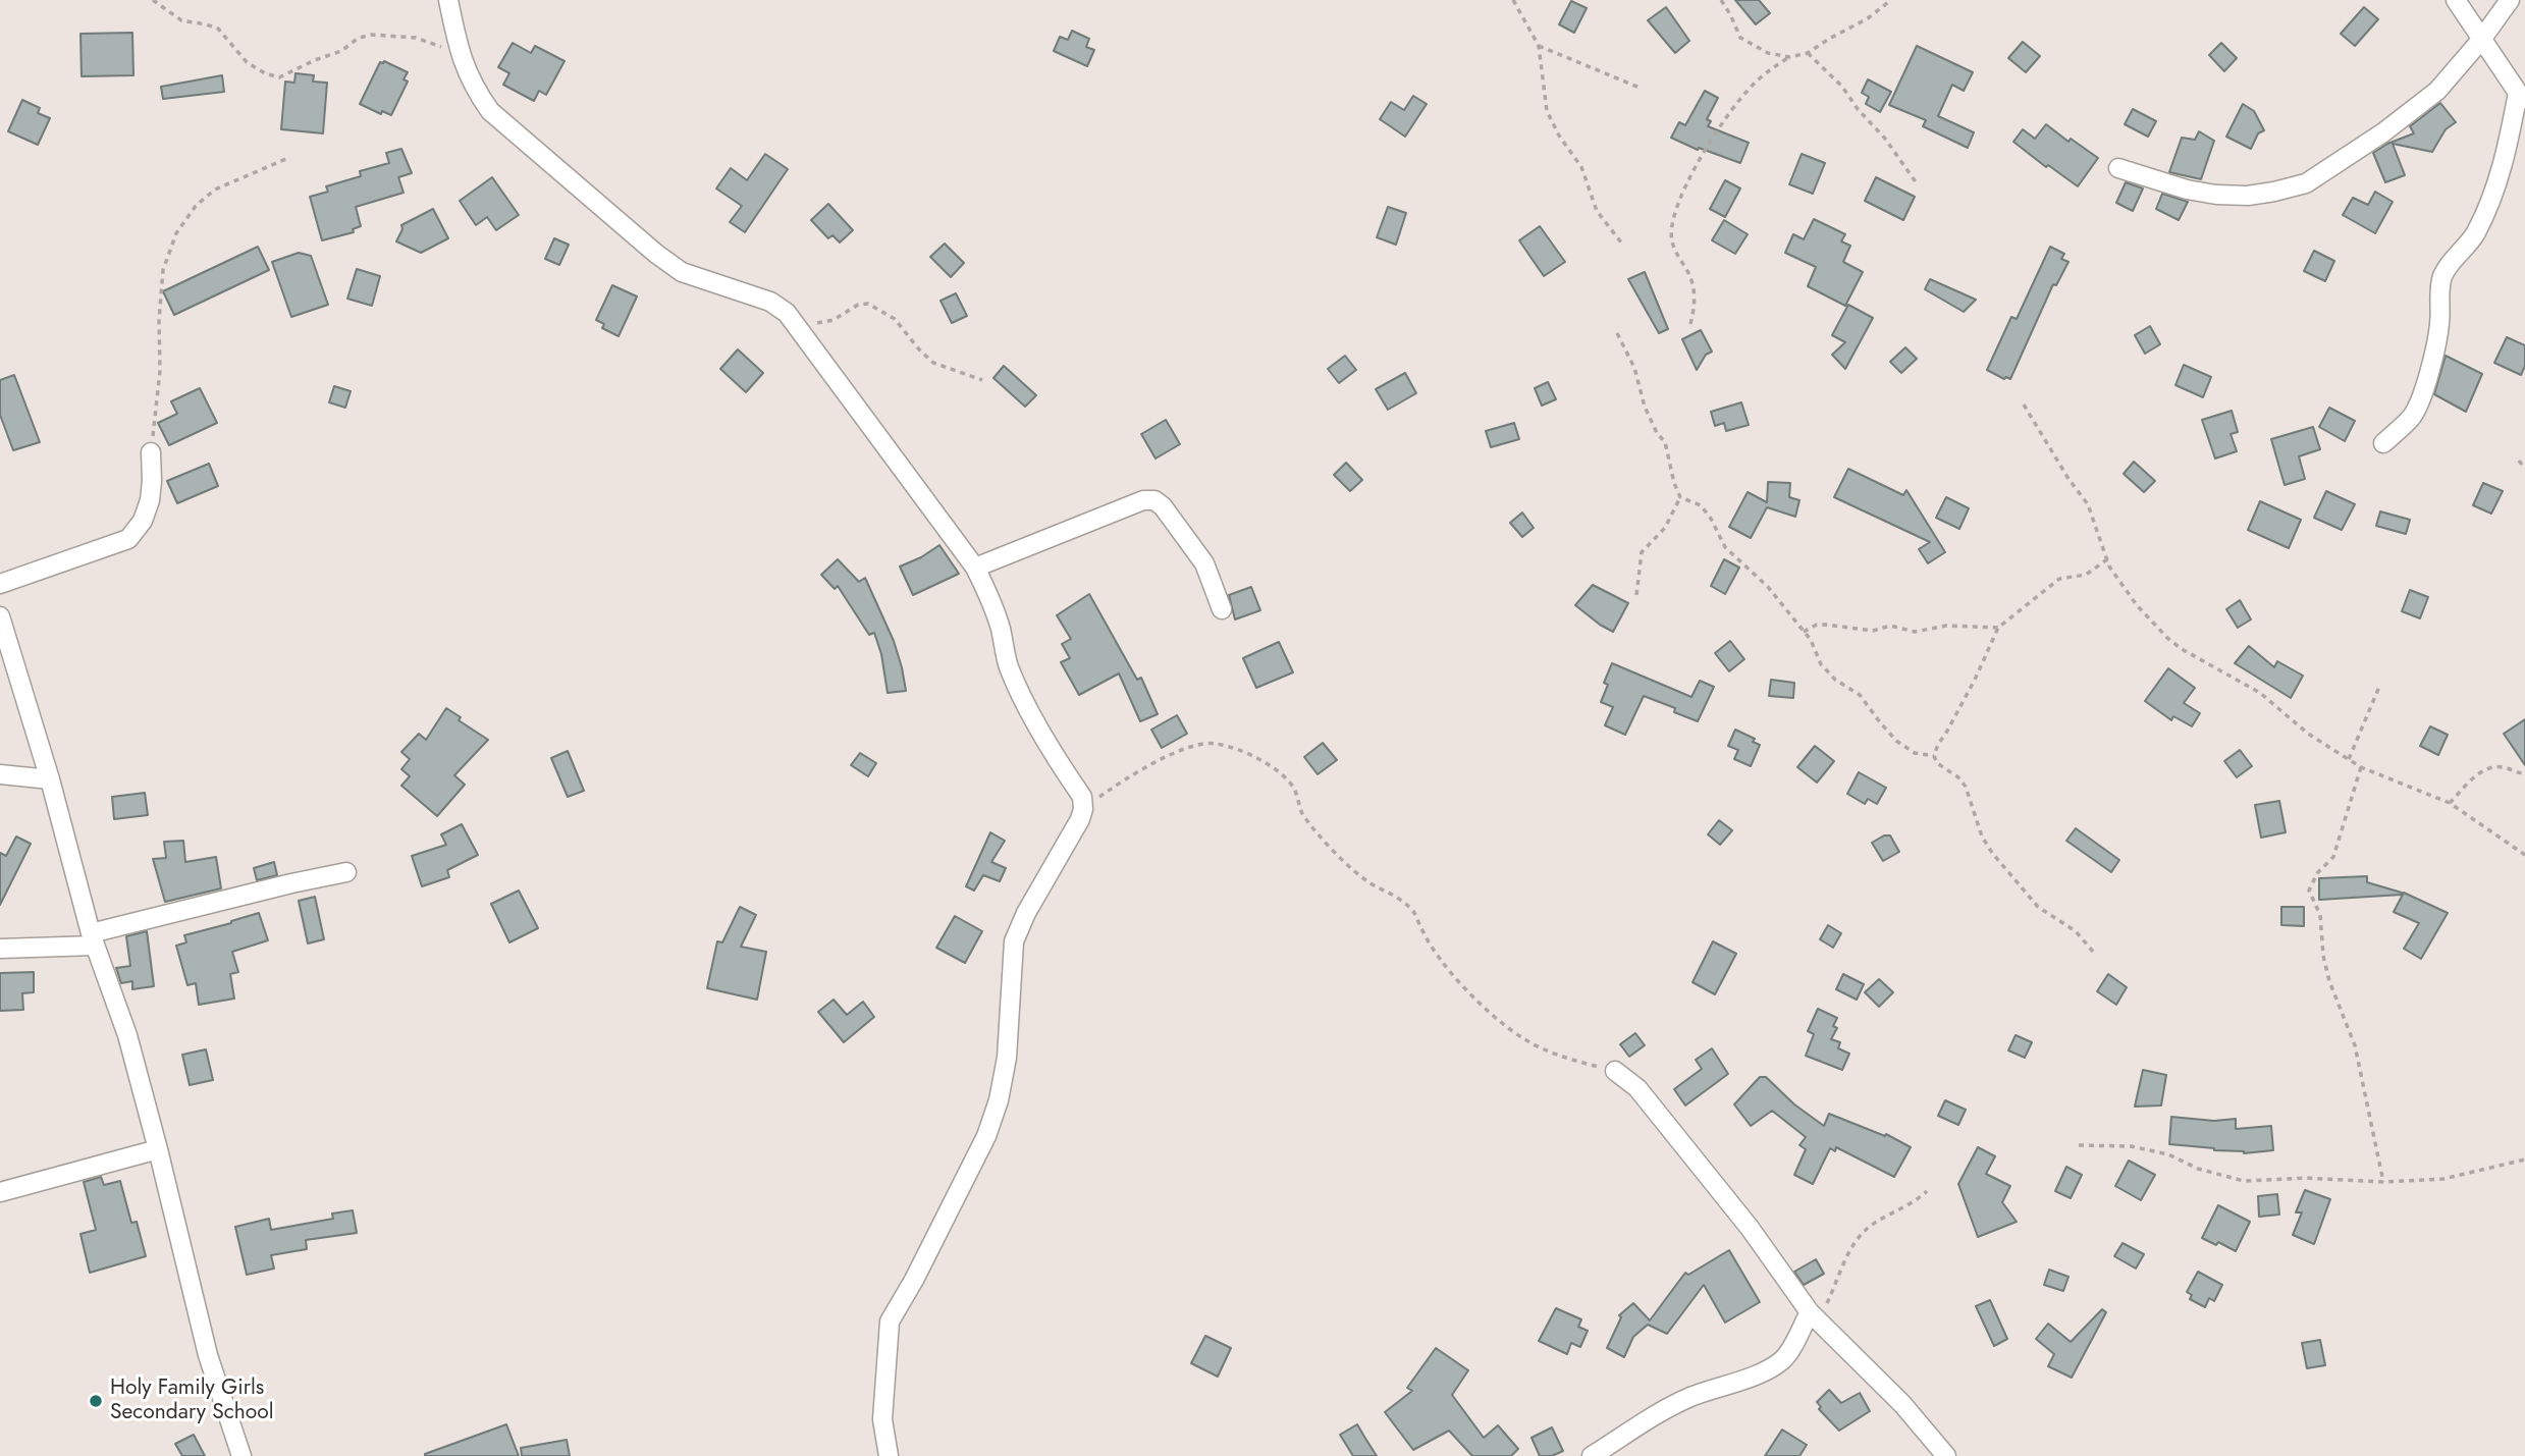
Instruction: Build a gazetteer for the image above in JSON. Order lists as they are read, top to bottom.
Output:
{
  "places": ["Holy Family Girls Secondary School"]
}
